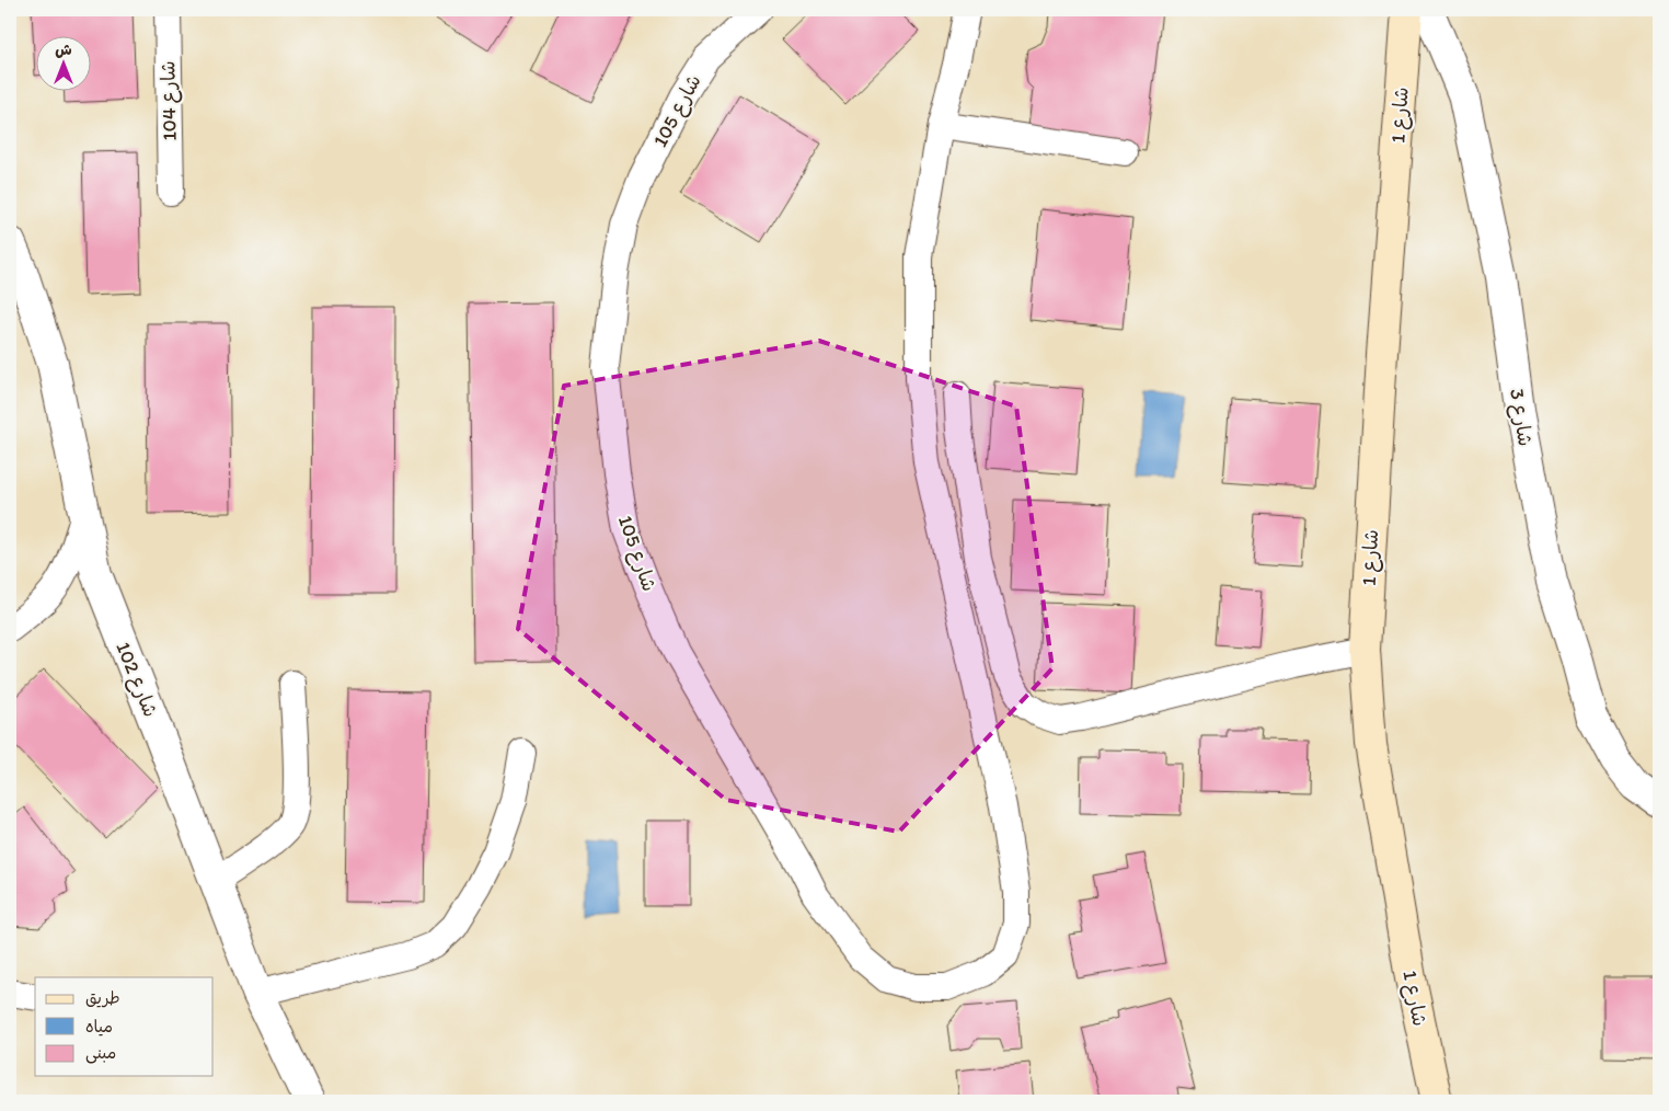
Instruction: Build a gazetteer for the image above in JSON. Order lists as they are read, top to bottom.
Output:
{
  "streets": {
    "main road": ["شارع 1"],
    "street": [
      "شارع 104",
      "شارع 105",
      "شارع 3",
      "شارع 102"
    ]
  },
  "crossings": [
    ["شارع 1", "شارع 3"]
  ],
  "legend": ["طريق", "مياه", "مبنى"],
  "north": "top"
}
